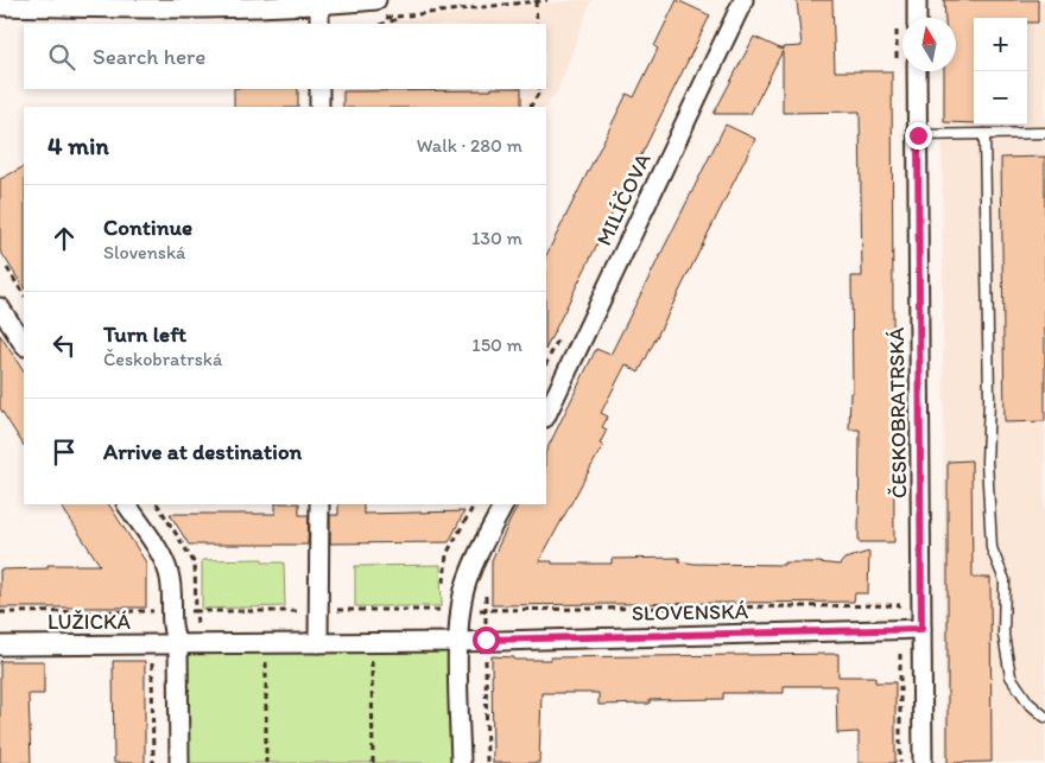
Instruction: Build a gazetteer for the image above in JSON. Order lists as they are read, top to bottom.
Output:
{
  "streets": {
    "street": [
      "MILÍČOVA",
      "ČESKOBRATRSKÁ",
      "SLOVENSKÁ",
      "LUŽICKÁ"
    ]
  },
  "crossings": [
    ["ČESKOBRATRSKÁ", "SLOVENSKÁ"],
    ["SLOVENSKÁ", "LUŽICKÁ"]
  ],
  "north": "top",
  "page": {
    "map_buttons": ["+", "−"],
    "search": "Search here",
    "heading": ["4 min", "Walk · 280 m"],
    "list": [
      ["Continue", "Slovenská", "130 m"],
      ["Turn left", "Českobratrská", "150 m"],
      "Arrive at destination"
    ]
  }
}
